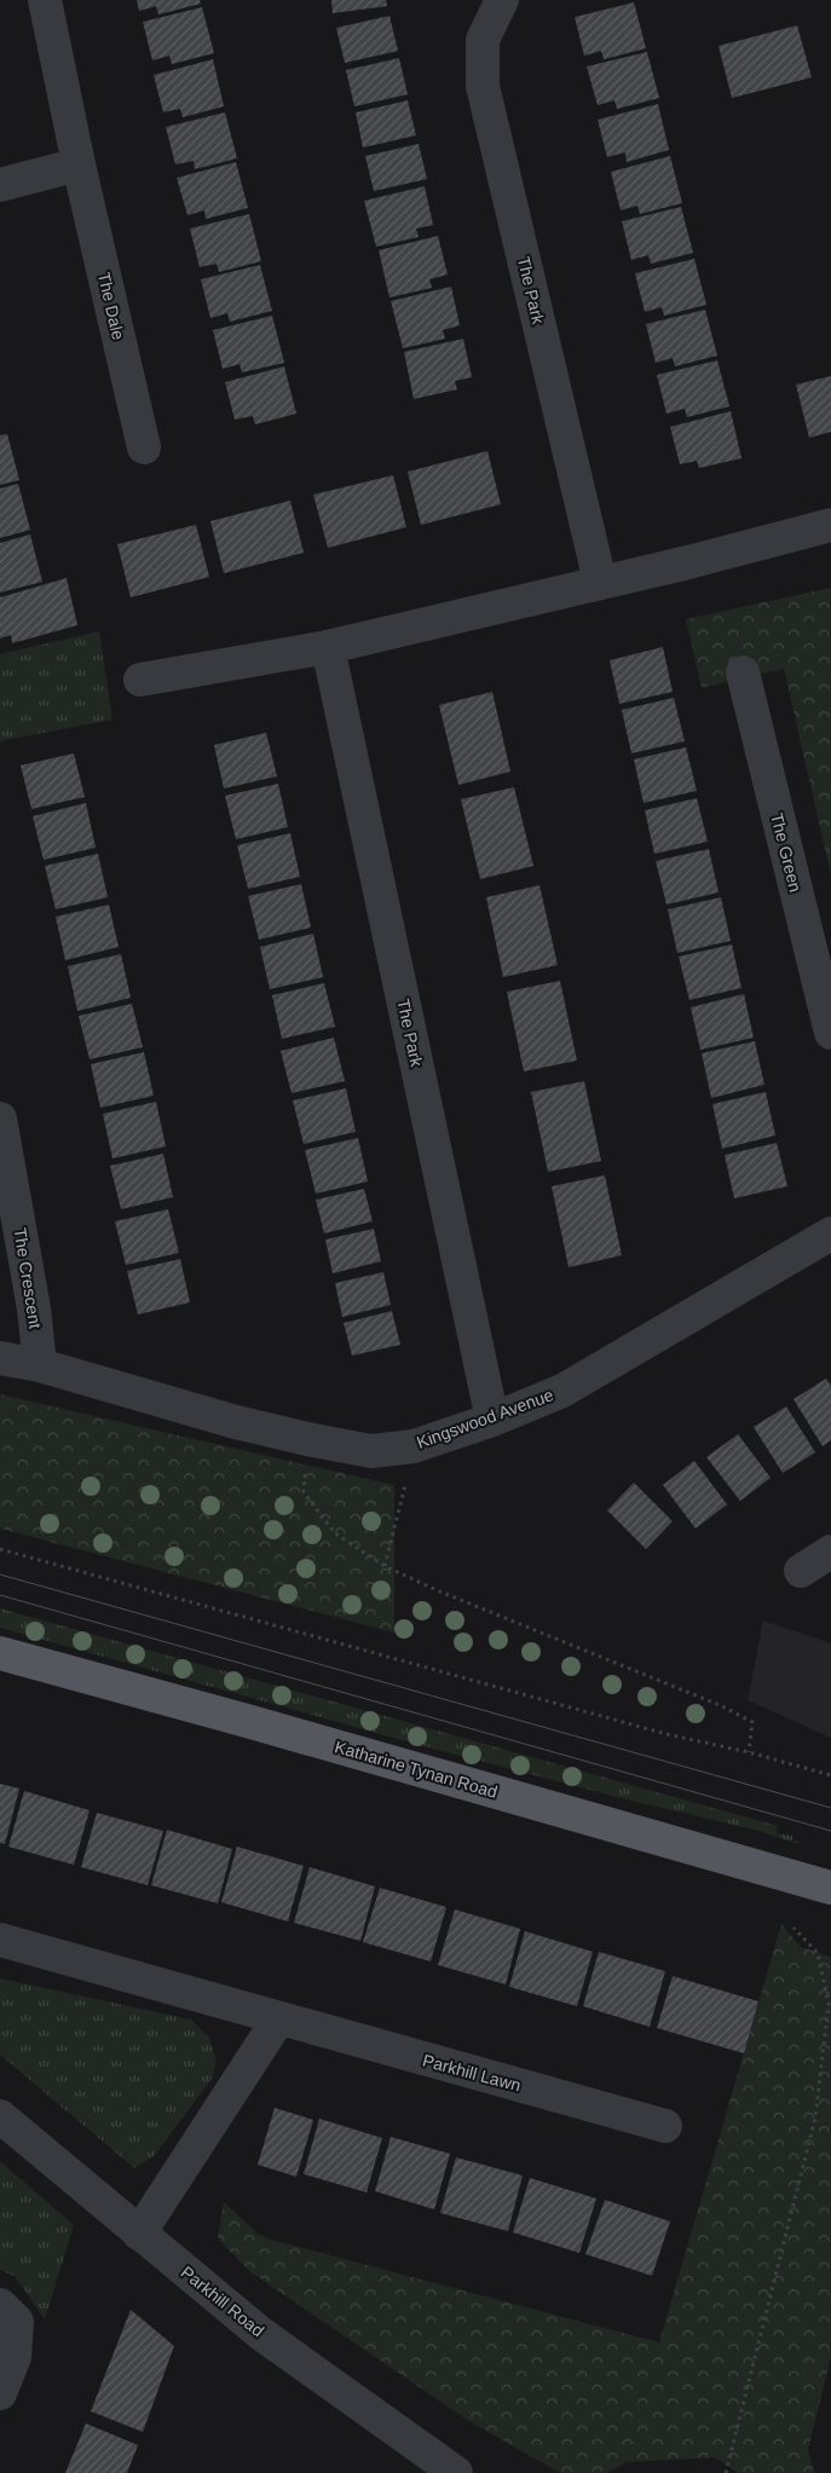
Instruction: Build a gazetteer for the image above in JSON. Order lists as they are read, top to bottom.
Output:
{
  "streets": {
    "main road": ["Katharine Tynan Road"],
    "street": [
      "The Park",
      "The Dale",
      "The Green",
      "The Crescent",
      "Kingswood Avenue",
      "Parkhill Lawn",
      "Parkhill Road"
    ]
  },
  "crossings": [
    ["The Park", "Kingswood Avenue"],
    ["The Crescent", "Kingswood Avenue"]
  ]
}
